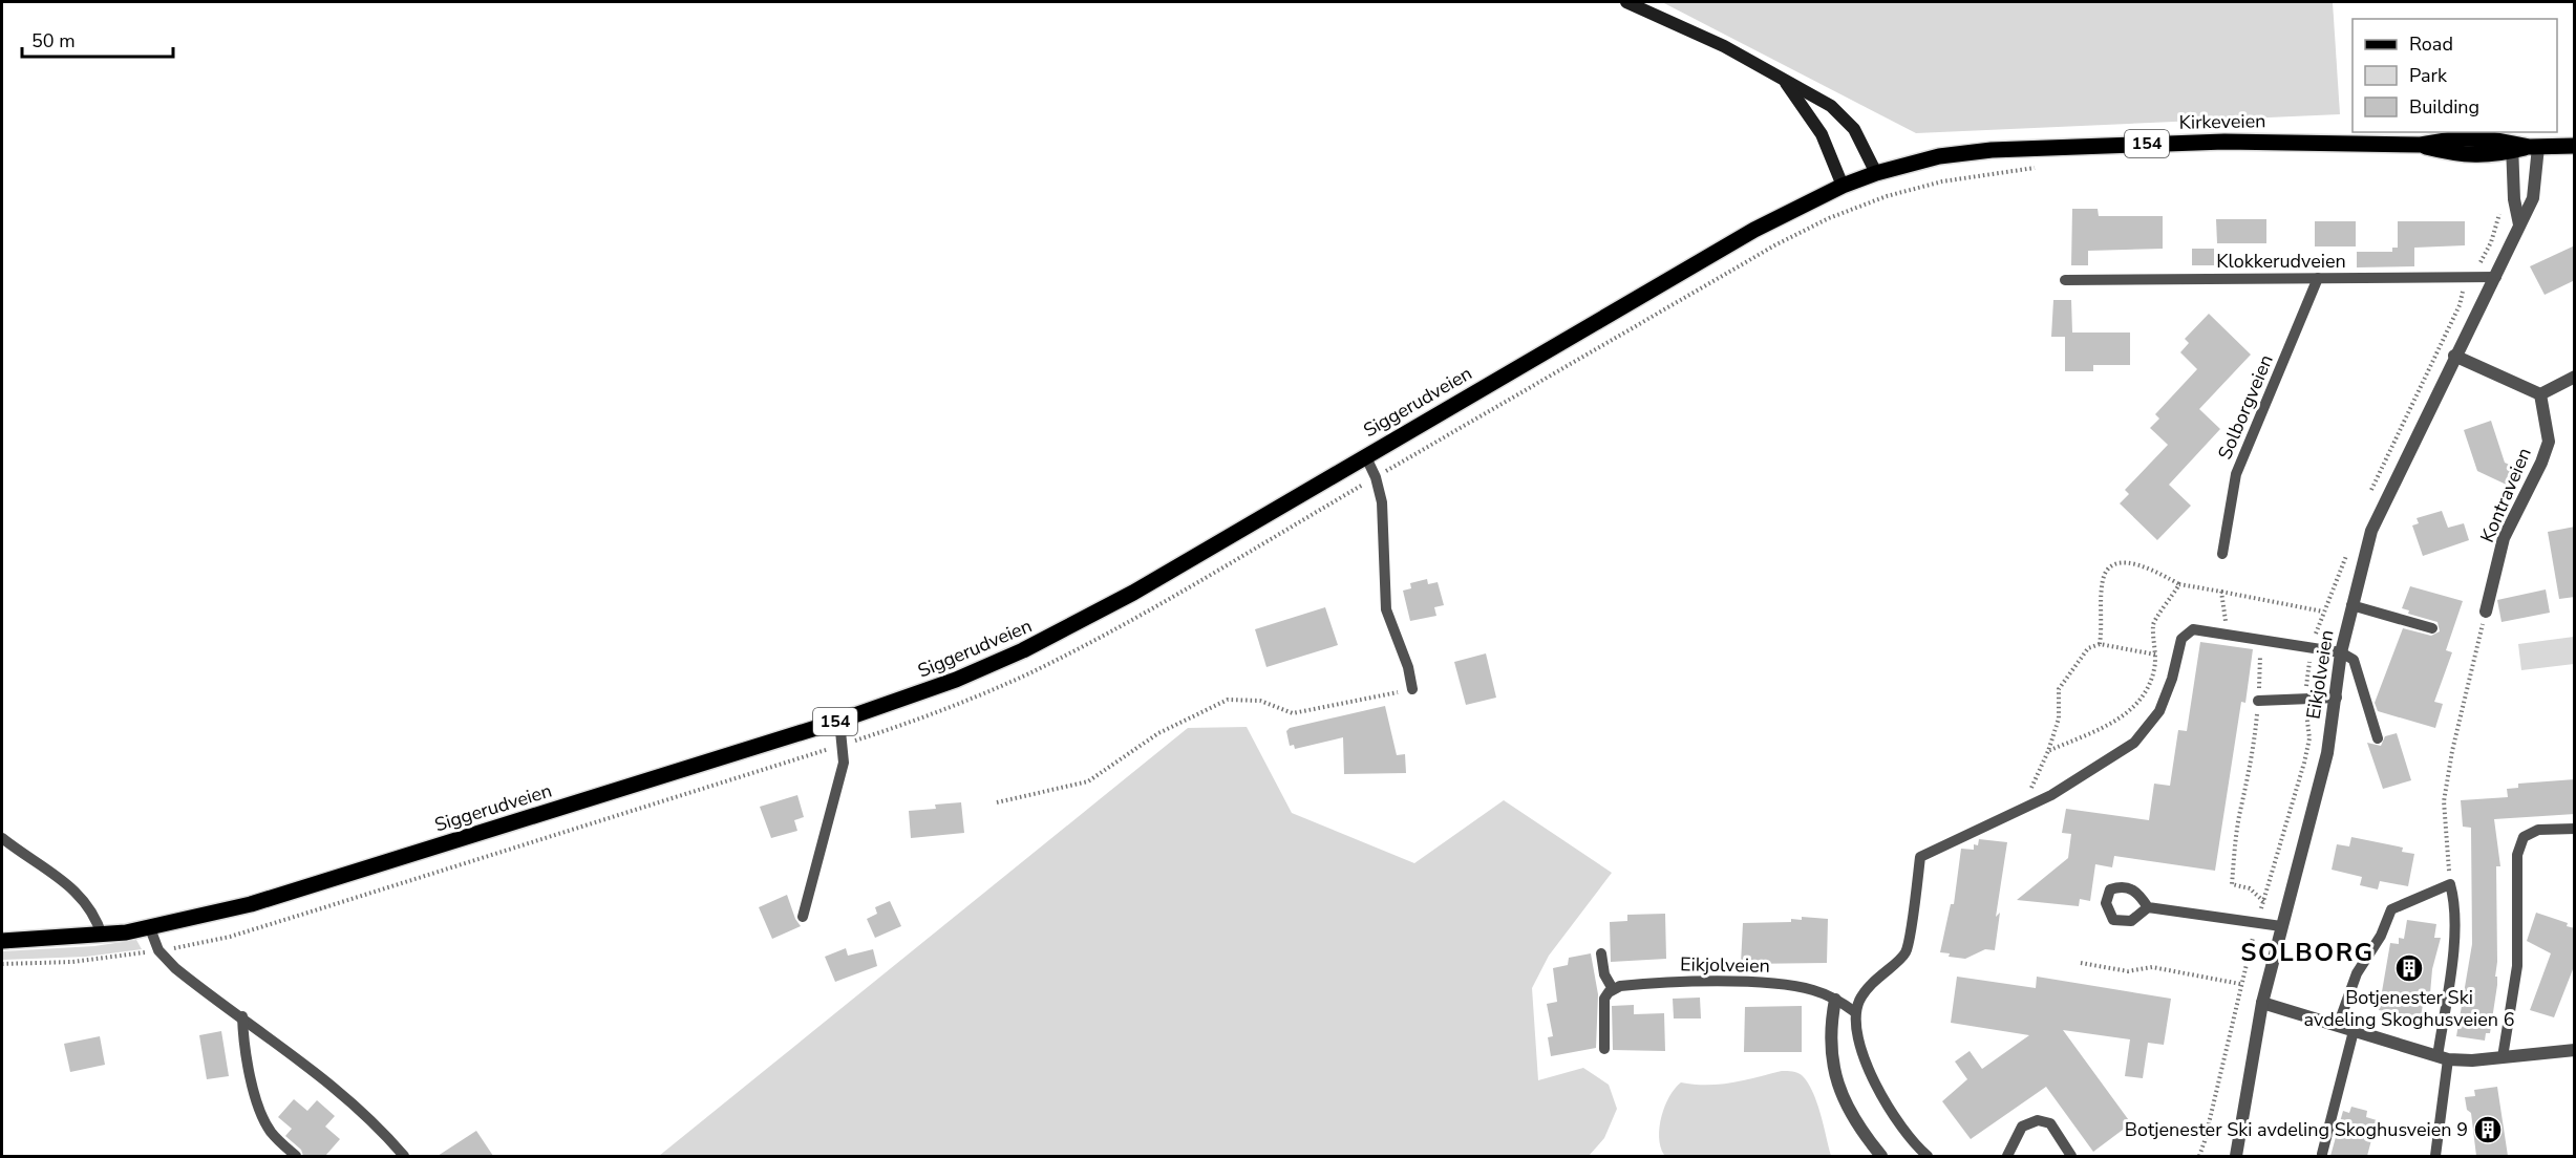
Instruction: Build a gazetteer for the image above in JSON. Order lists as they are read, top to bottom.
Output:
{
  "streets": {
    "main road": ["Kirkeveien", "154", "Siggerudveien"],
    "street": ["Kontraveien", "Eikjolveien"],
    "lane": ["Klokkerudveien", "Solborgveien"]
  },
  "crossings": [
    ["Kirkeveien", "Siggerudveien"],
    ["Kirkeveien", "Eikjolveien"],
    ["Klokkerudveien", "Solborgveien"],
    ["Klokkerudveien", "Eikjolveien"]
  ],
  "districts": ["SOLBORG"],
  "places": {
    "building": ["Botjenester Ski avdeling Skoghusveien 6", "Botjenester Ski avdeling Skoghusveien 9"]
  },
  "legend": ["Road", "Park", "Building"],
  "scale_bar": "50 m"
}
